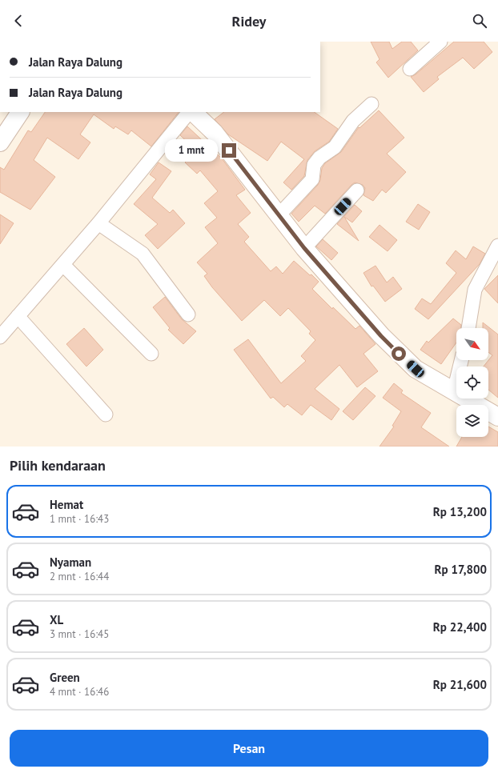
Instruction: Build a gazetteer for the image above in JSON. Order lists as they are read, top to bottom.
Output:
{
  "north": "bottom right",
  "page": {
    "header": "Ridey",
    "banner": ["Jalan Raya Dalung", "Jalan Raya Dalung"],
    "bubble": "1 mnt",
    "heading": "Pilih kendaraan",
    "list": [
      {
        "name": "Hemat",
        "note": "1 mnt · 16:43",
        "value": "Rp 13,200"
      },
      {
        "name": "Nyaman",
        "note": "2 mnt · 16:44",
        "value": "Rp 17,800"
      },
      {
        "name": "XL",
        "note": "3 mnt · 16:45",
        "value": "Rp 22,400"
      },
      {
        "name": "Green",
        "note": "4 mnt · 16:46",
        "value": "Rp 21,600"
      }
    ],
    "buttons": "Pesan"
  }
}
